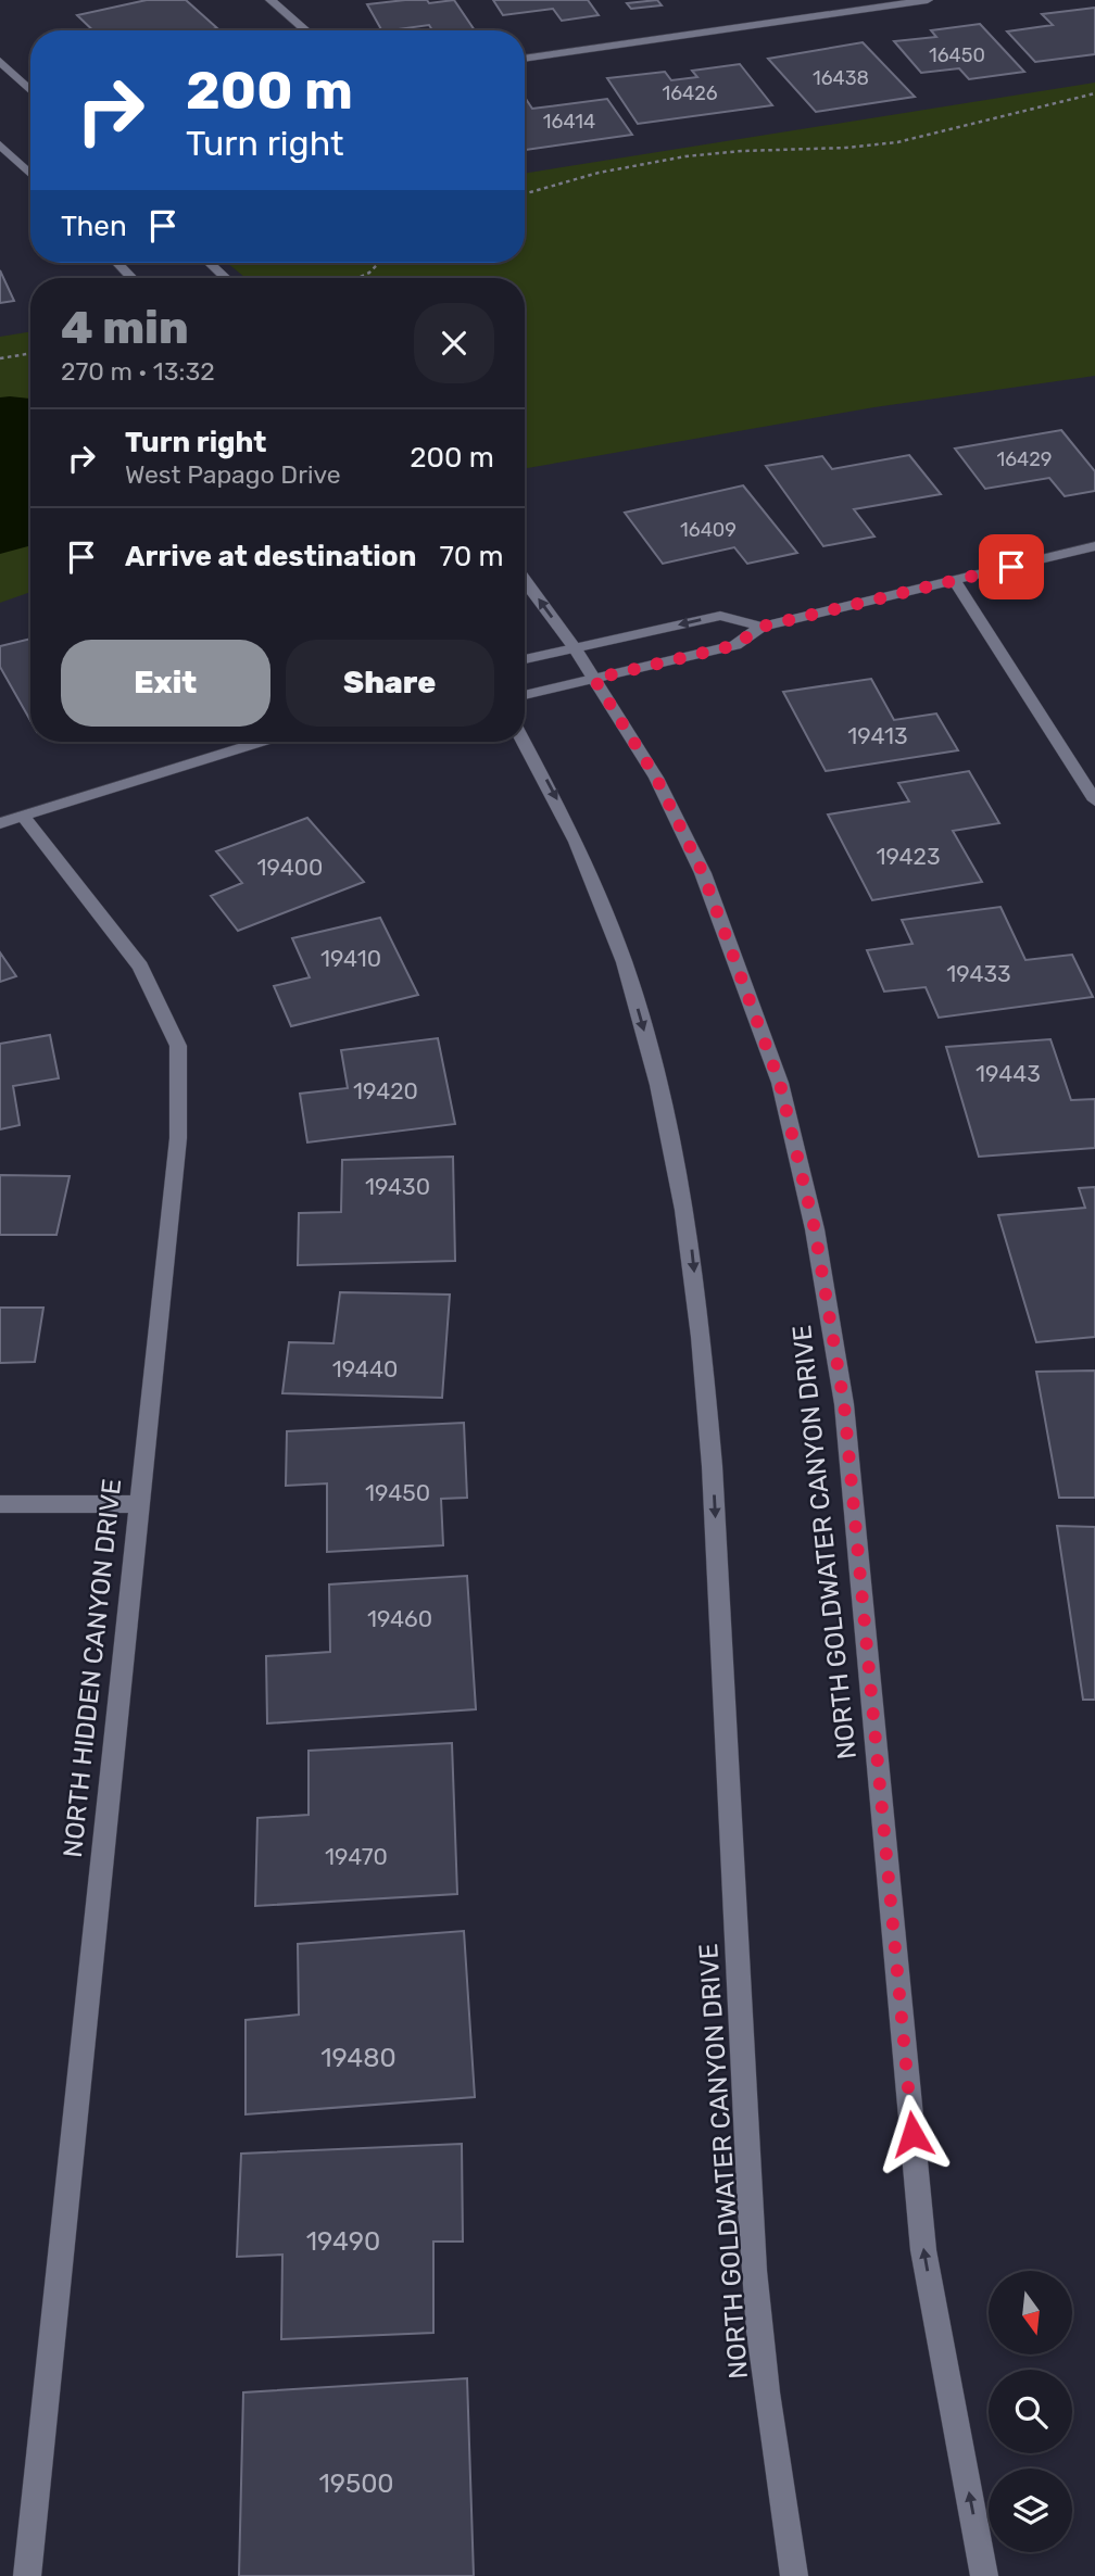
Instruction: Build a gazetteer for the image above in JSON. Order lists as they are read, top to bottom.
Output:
{
  "streets": {
    "street": ["NORTH GOLDWATER CANYON DRIVE", "NORTH HIDDEN CANYON DRIVE"]
  },
  "house_numbers": [
    "16450",
    "16438",
    "16426",
    "16414",
    "16429",
    "16409",
    "19413",
    "19423",
    "19400",
    "19410",
    "19433",
    "19443",
    "19420",
    "19430",
    "19440",
    "19450",
    "19460",
    "19470",
    "19480",
    "19490",
    "19500"
  ],
  "north": "bottom",
  "page": {
    "turn": ["200 m", "Turn right"],
    "then": "Then",
    "heading": ["4 min", "270 m · 13:32"],
    "list": [
      {
        "name": "Turn right",
        "note": "West Papago Drive",
        "value": "200 m"
      },
      {
        "name": "Arrive at destination",
        "value": "70 m"
      }
    ],
    "buttons": ["Exit", "Share"]
  }
}
